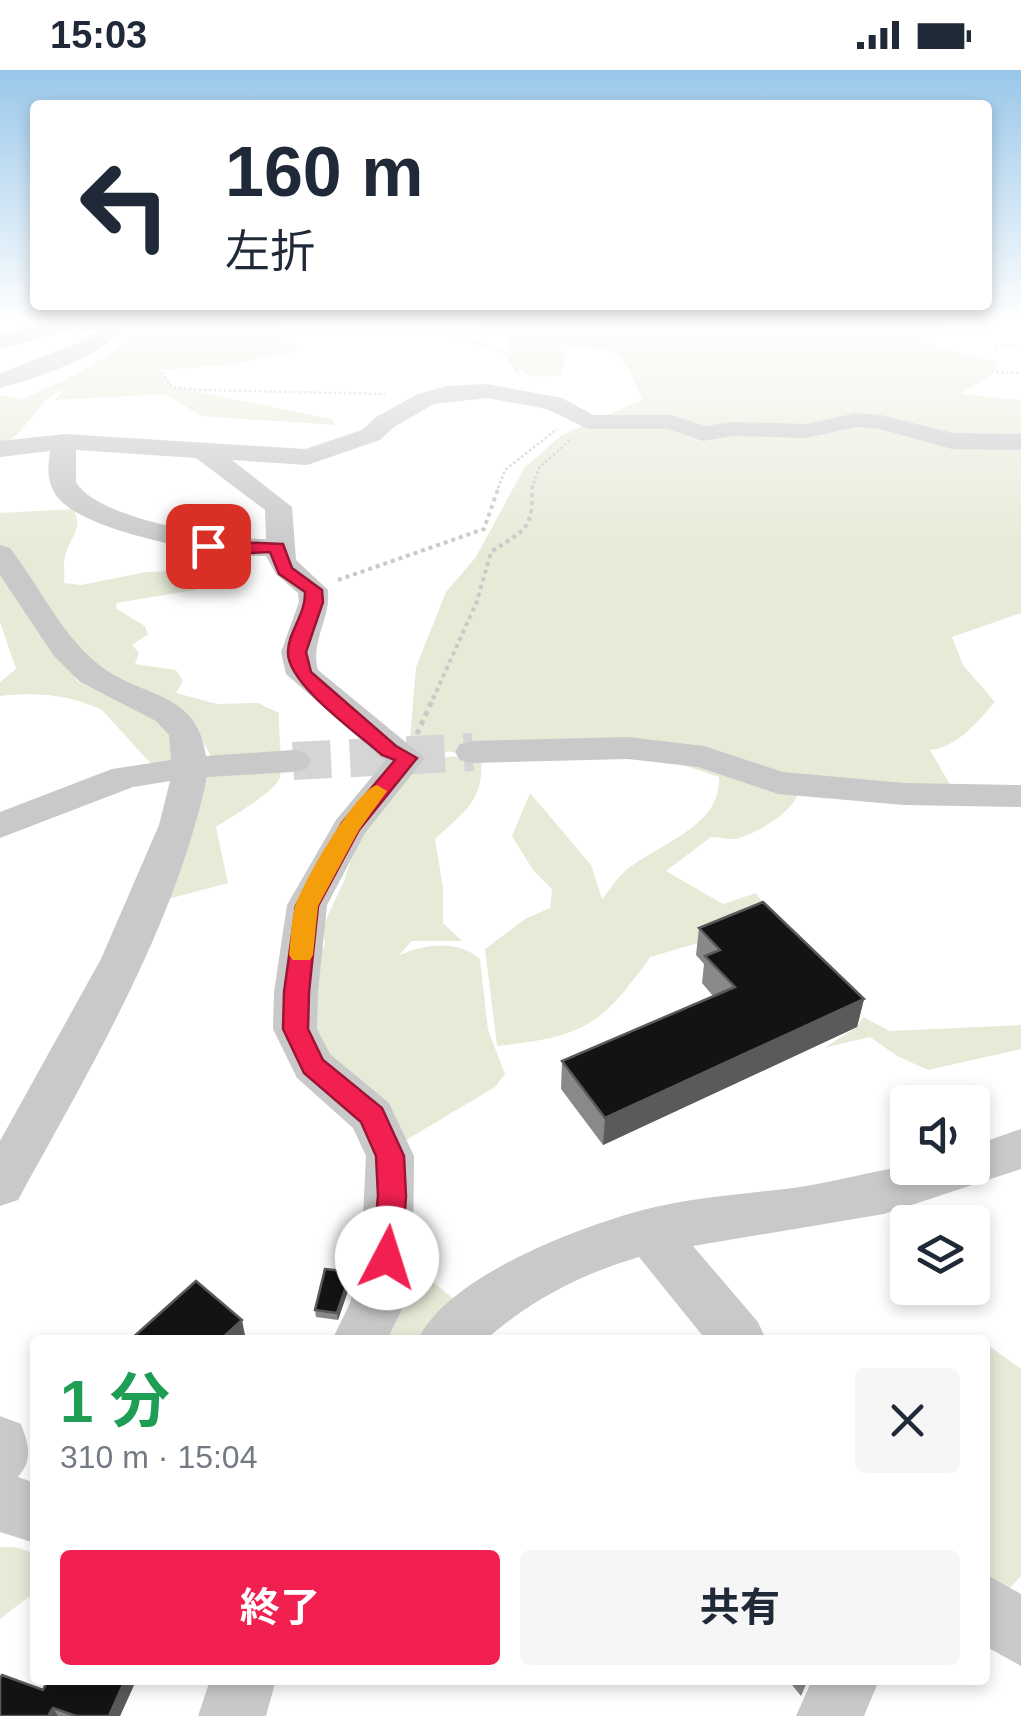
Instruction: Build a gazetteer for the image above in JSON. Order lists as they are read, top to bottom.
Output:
{
  "page": {
    "status": "15:03",
    "turn": ["160 m", "左折"],
    "heading": ["1 分", "310 m · 15:04"],
    "buttons": ["終了", "共有"]
  }
}
